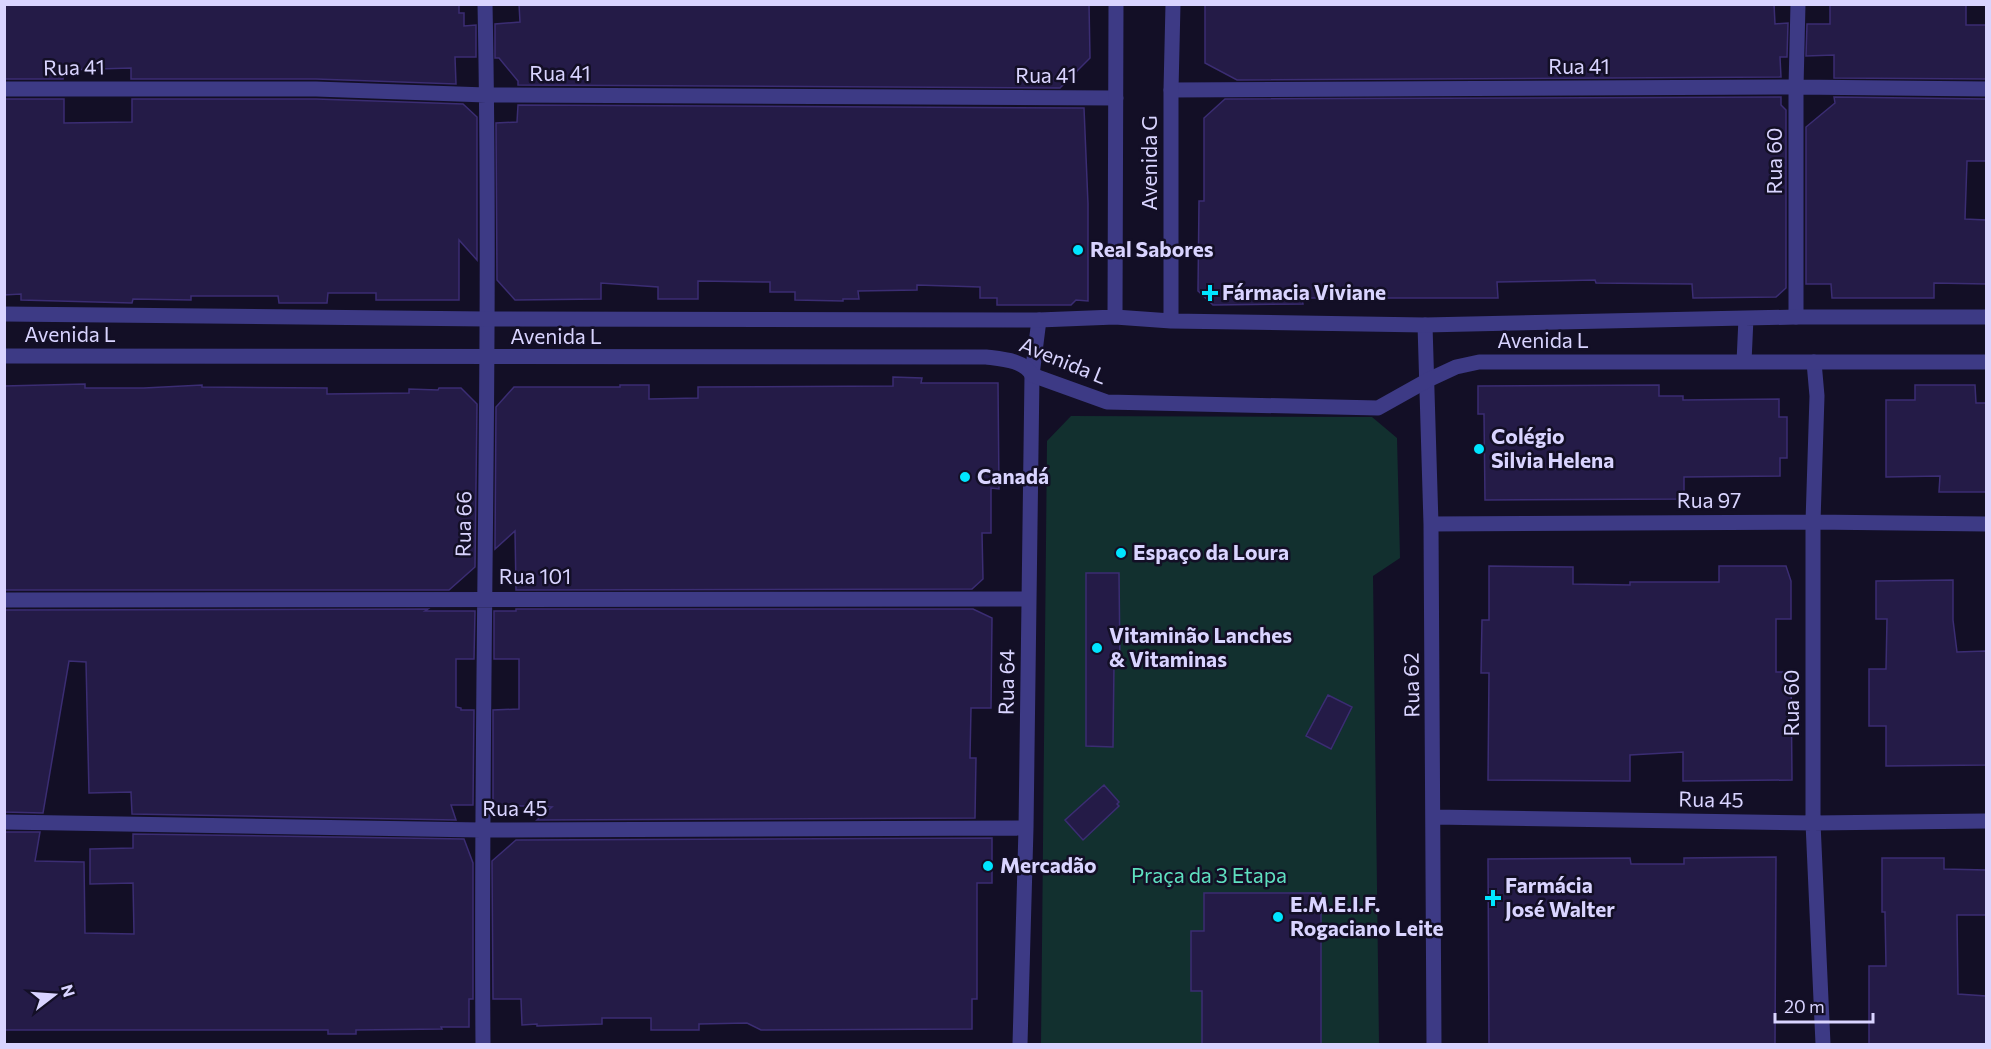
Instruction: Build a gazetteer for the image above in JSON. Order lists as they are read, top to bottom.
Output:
{
  "streets": {
    "street": [
      "Rua 41",
      "Rua 60",
      "Avenida G",
      "Avenida L",
      "Rua 97",
      "Rua 66",
      "Rua 101",
      "Rua 64",
      "Rua 62",
      "Rua 45"
    ]
  },
  "crossings": [
    ["Rua 41", "Rua 60"],
    ["Rua 41", "Avenida G"],
    ["Rua 41", "Rua 66"],
    ["Rua 60", "Avenida L"],
    ["Rua 60", "Rua 97"],
    ["Rua 60", "Rua 45"],
    ["Avenida G", "Avenida L"],
    ["Avenida L", "Rua 66"],
    ["Avenida L", "Rua 64"],
    ["Avenida L", "Rua 62"],
    ["Rua 97", "Rua 62"],
    ["Rua 66", "Rua 101"],
    ["Rua 66", "Rua 45"],
    ["Rua 101", "Rua 64"],
    ["Rua 64", "Rua 45"],
    ["Rua 62", "Rua 45"]
  ],
  "parks": ["Praça da 3 Etapa"],
  "places": {
    "other": [
      "Real Sabores",
      "Colégio Silvia Helena",
      "Canadá",
      "Espaço da Loura",
      "Vitaminão Lanches & Vitaminas",
      "Mercadão",
      "E.M.E.I.F. Rogaciano Leite"
    ],
    "health": ["Fármacia Viviane", "Farmácia José Walter"]
  },
  "scale_bar": "20 m",
  "north": "right"
}
